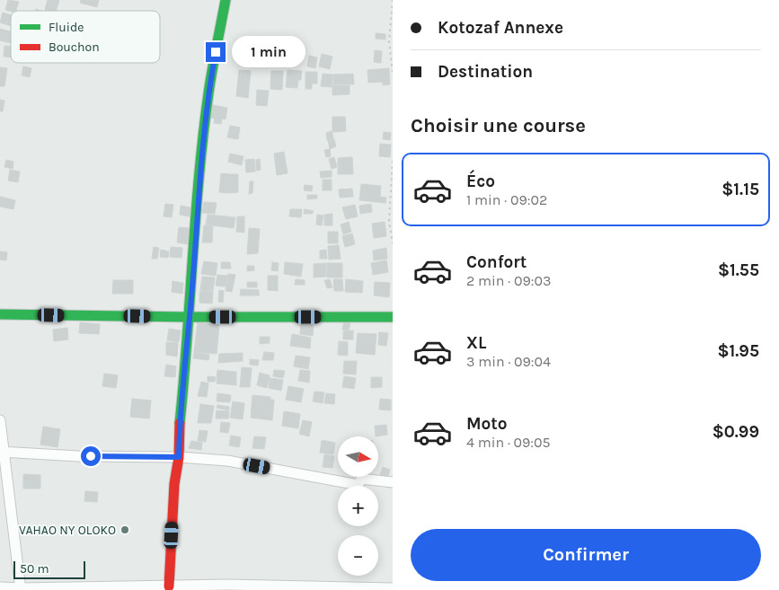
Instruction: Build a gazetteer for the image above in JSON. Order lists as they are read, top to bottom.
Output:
{
  "places": ["VAHAO NY OLOKO"],
  "legend": ["Fluide", "Bouchon"],
  "scale_bar": "50 m",
  "north": "right",
  "page": {
    "banner": ["Kotozaf Annexe", "Destination"],
    "bubble": "1 min",
    "heading": "Choisir une course",
    "list": [
      {
        "name": "Éco",
        "note": "1 min · 09:02",
        "value": "$1.15"
      },
      {
        "name": "Confort",
        "note": "2 min · 09:03",
        "value": "$1.55"
      },
      {
        "name": "XL",
        "note": "3 min · 09:04",
        "value": "$1.95"
      },
      {
        "name": "Moto",
        "note": "4 min · 09:05",
        "value": "$0.99"
      }
    ],
    "map_buttons": ["+", "−"],
    "buttons": "Confirmer",
    "scale": "50 m"
  }
}
